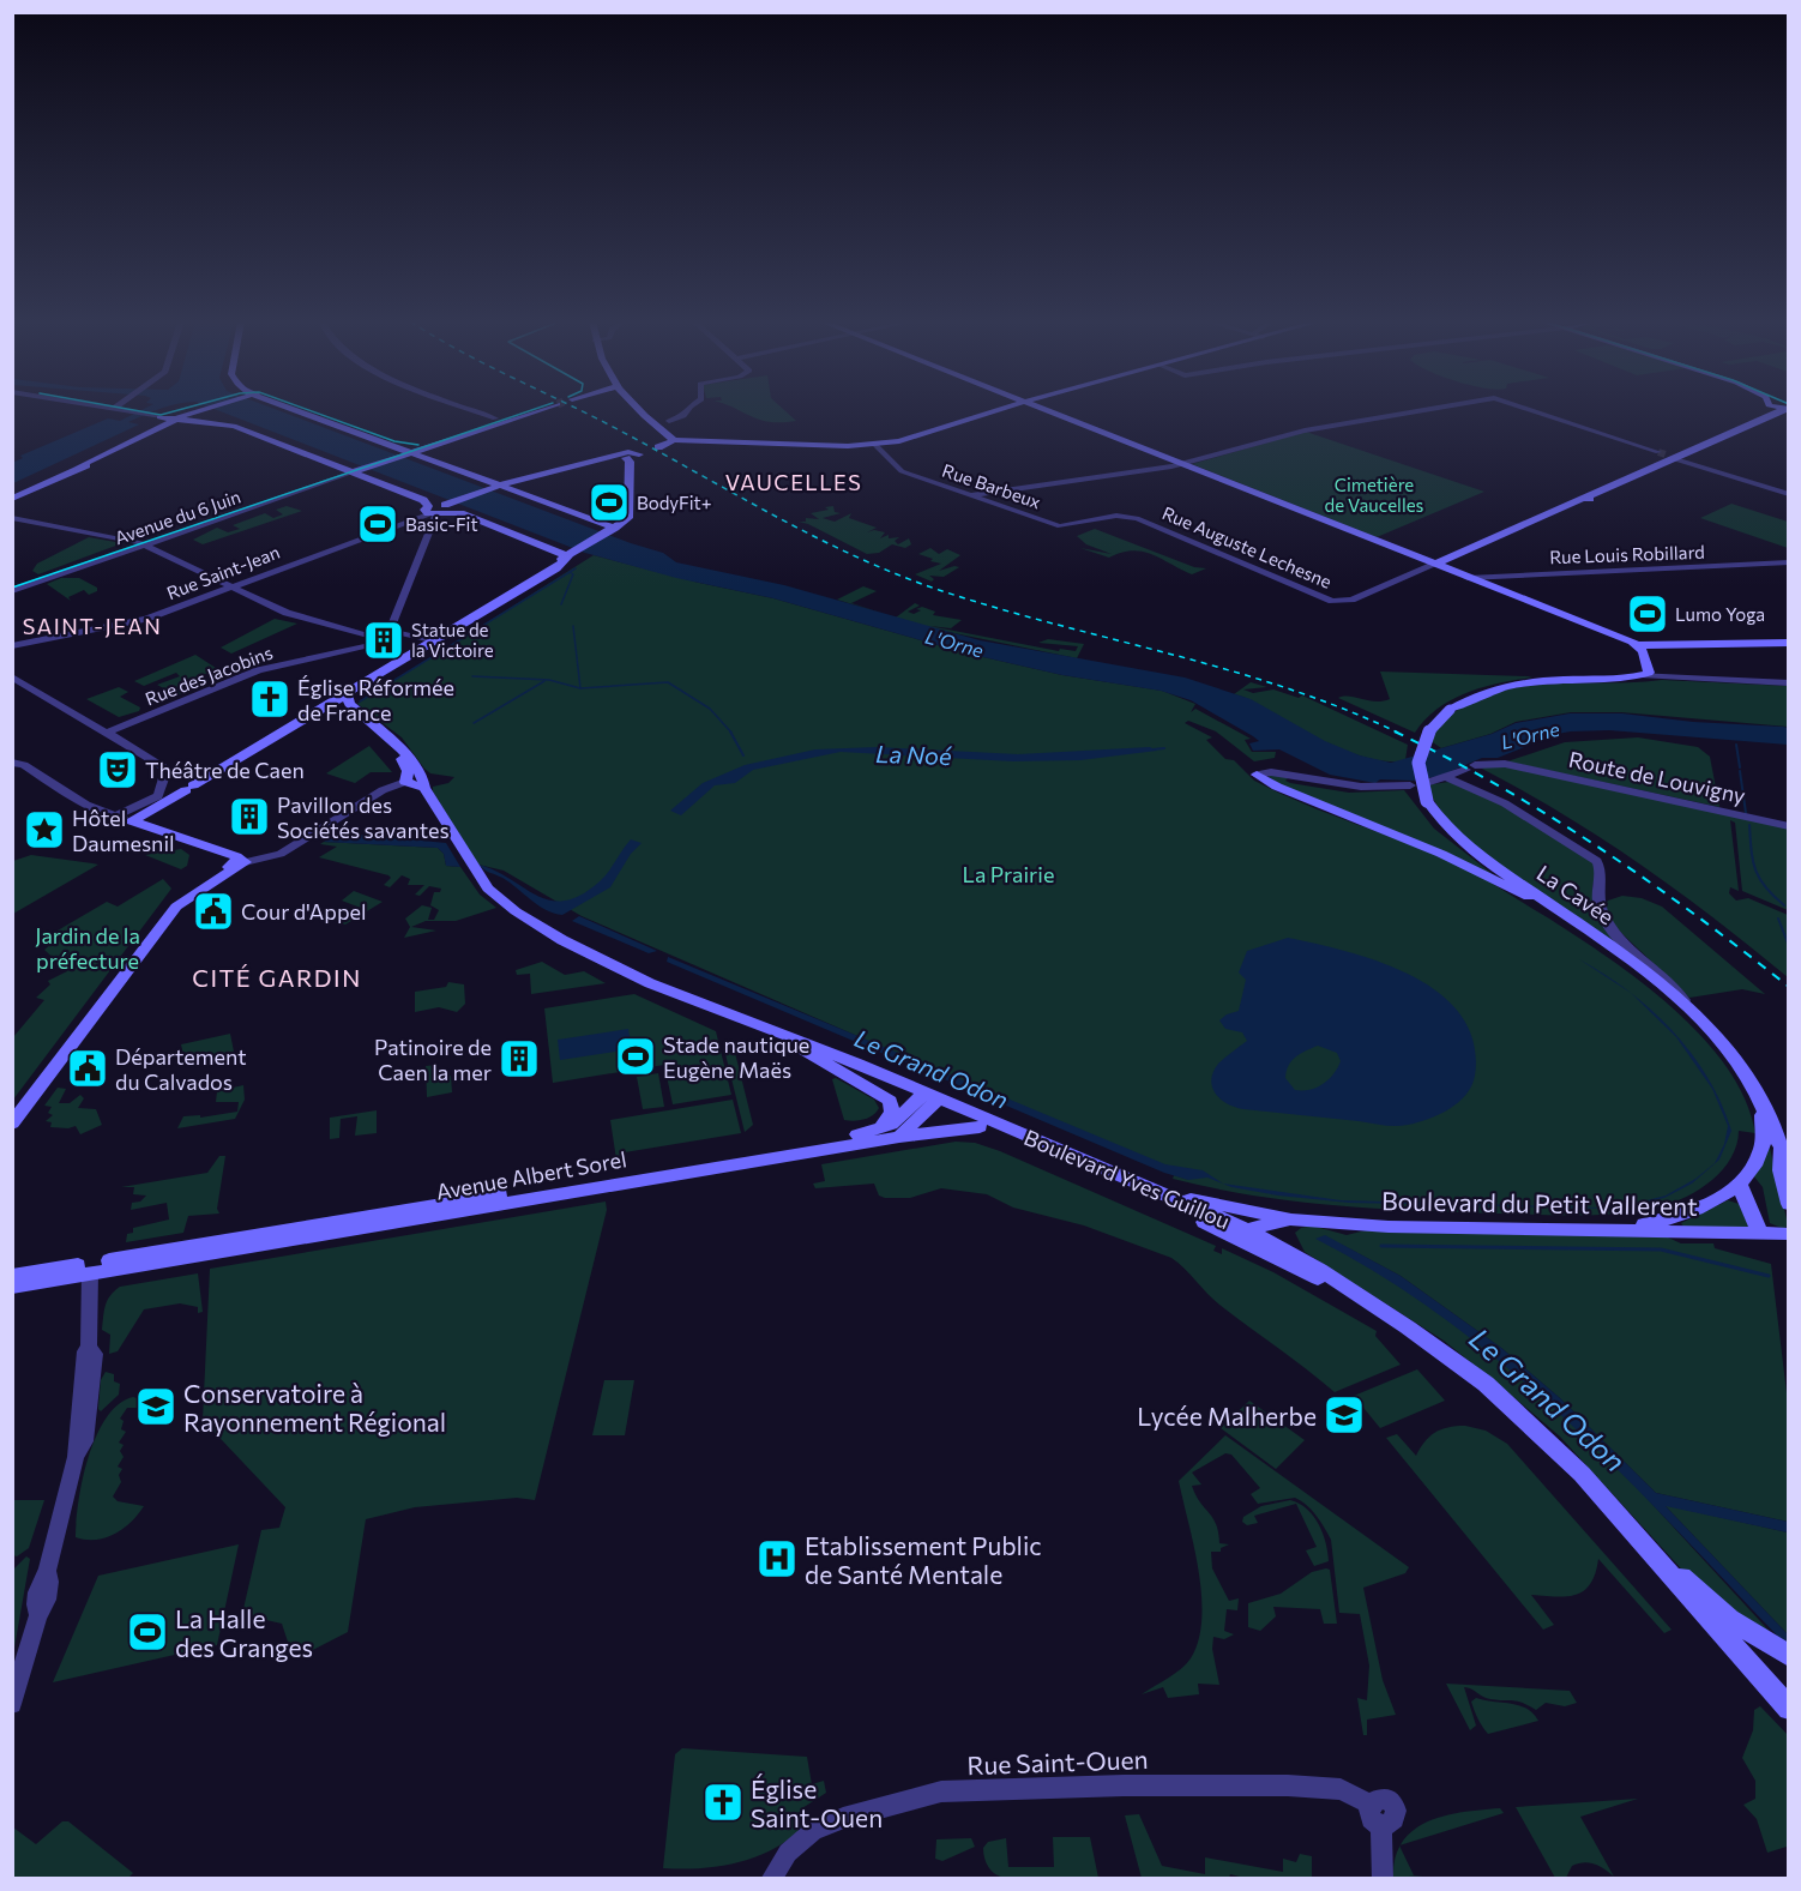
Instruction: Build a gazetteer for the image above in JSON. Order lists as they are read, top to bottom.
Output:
{
  "streets": {
    "main road": [
      "La Cavée",
      "Avenue Albert Sorel",
      "Boulevard Yves Guillou",
      "Boulevard du Petit Vallerent"
    ],
    "street": [
      "Rue Barbeux",
      "Avenue du 6 Juin",
      "Rue Auguste Lechesne",
      "Rue Louis Robillard",
      "Rue Saint-Jean",
      "Rue des Jacobins",
      "Route de Louvigny",
      "Rue Saint-Ouen"
    ]
  },
  "crossings": [
    ["Rue Barbeux", "Rue Auguste Lechesne"],
    ["Avenue Albert Sorel", "Boulevard Yves Guillou"],
    ["Boulevard Yves Guillou", "Boulevard du Petit Vallerent"]
  ],
  "districts": ["VAUCELLES", "SAINT-JEAN", "CITÉ GARDIN"],
  "water": ["L'Orne", "La Noé", "Le Grand Odon"],
  "parks": ["Cimetière de Vaucelles", "La Prairie", "Jardin de la préfecture"],
  "places": {
    "sports": [
      "BodyFit+",
      "Basic-Fit",
      "Lumo Yoga",
      "Stade nautique Eugène Maës",
      "La Halle des Granges"
    ],
    "building": ["Statue de la Victoire", "Pavillon des Sociétés savantes", "Patinoire de Caen la mer"],
    "church": ["Église Réformée de France", "Église Saint-Ouen"],
    "theatre": ["Théâtre de Caen"],
    "place": ["Hôtel Daumesnil"],
    "public building": ["Cour d'Appel", "Département du Calvados"],
    "school or university": ["Conservatoire à Rayonnement Régional", "Lycée Malherbe"],
    "hospital": ["Etablissement Public de Santé Mentale"]
  }
}
